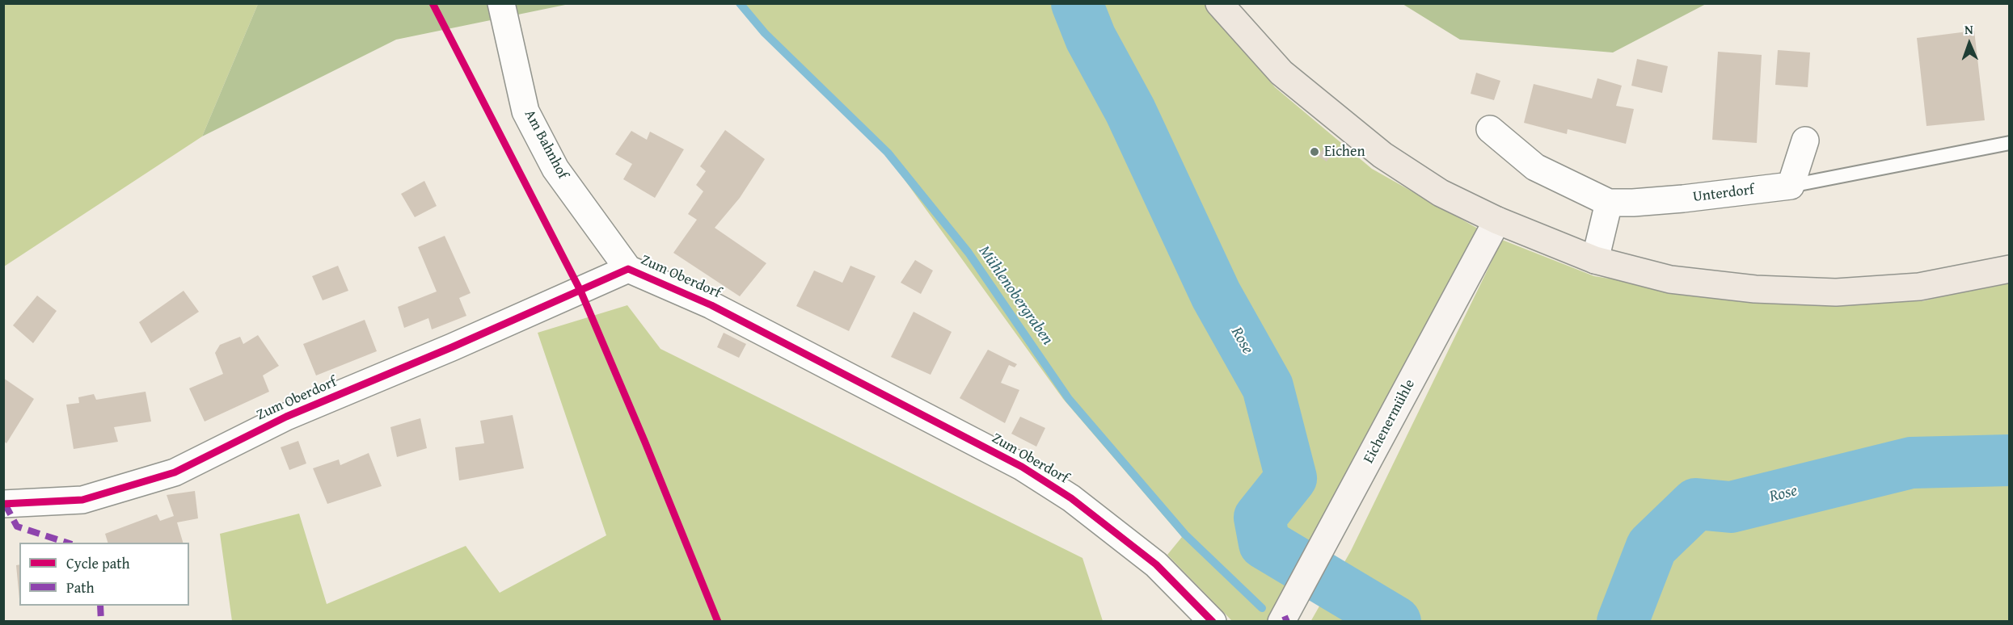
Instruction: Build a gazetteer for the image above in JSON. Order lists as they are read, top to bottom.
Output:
{
  "streets": {
    "main road": ["Eichenermühle"],
    "street": ["Am Bahnhof", "Unterdorf", "Zum Oberdorf"]
  },
  "crossings": [
    ["Am Bahnhof", "Zum Oberdorf"]
  ],
  "water": ["Mühlenobergraben", "Rose"],
  "places": ["Eichen"],
  "legend": ["Cycle path", "Path"],
  "north": "top"
}
